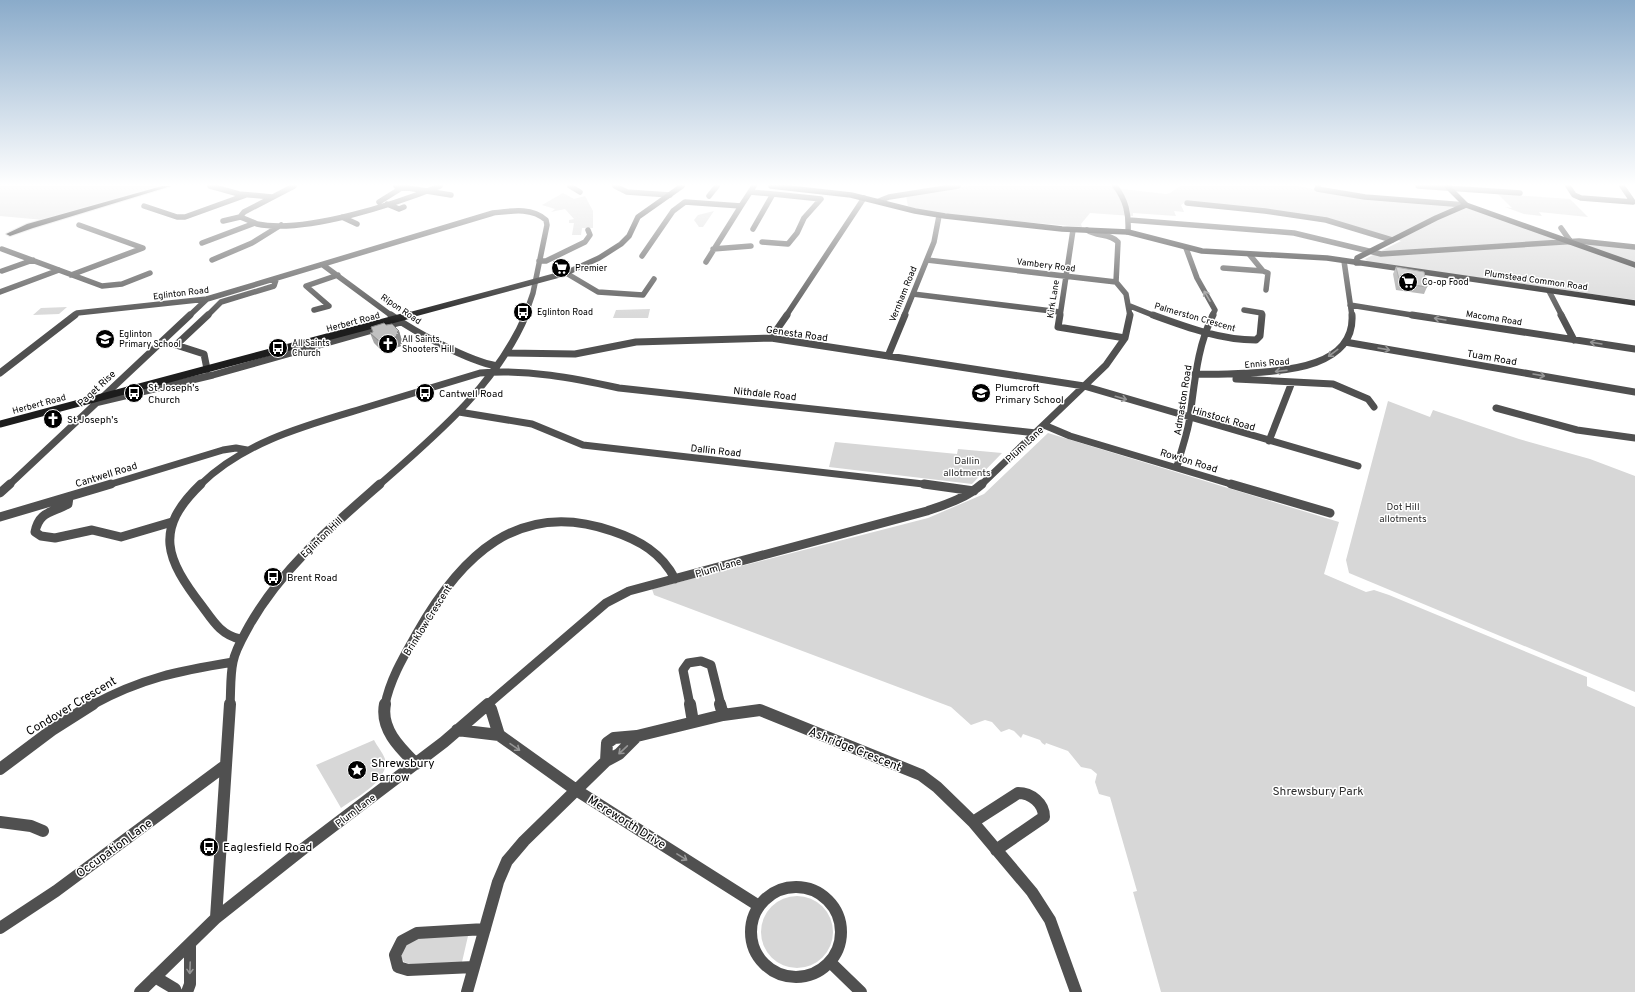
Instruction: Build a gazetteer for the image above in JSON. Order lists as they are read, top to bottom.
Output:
{
  "streets": {
    "street": [
      "Vambery Road",
      "Plumstead Common Road",
      "Eglinton Road",
      "Vernham Road",
      "Kirk Lane",
      "Ripon Road",
      "Palmerston Crescent",
      "Macoma Road",
      "Herbert Road",
      "Genesta Road",
      "Tuam Road",
      "Ennis Road",
      "Paget Rise",
      "Nithdale Road",
      "Admaston Road",
      "Hinstock Road",
      "Plum Lane",
      "Dallin Road",
      "Rowton Road",
      "Cantwell Road",
      "Eglinton Hill",
      "Brinklow Crescent",
      "Condover Crescent",
      "Ashridge Crescent",
      "Mereworth Drive",
      "Occupation Lane"
    ]
  },
  "crossings": [
    ["Vambery Road", "Vernham Road"],
    ["Vambery Road", "Kirk Lane"],
    ["Plumstead Common Road", "Ennis Road"],
    ["Plumstead Common Road", "Admaston Road"],
    ["Eglinton Road", "Ripon Road"],
    ["Eglinton Road", "Herbert Road"],
    ["Eglinton Road", "Paget Rise"],
    ["Eglinton Road", "Eglinton Hill"],
    ["Vernham Road", "Genesta Road"],
    ["Kirk Lane", "Plum Lane"],
    ["Ripon Road", "Herbert Road"],
    ["Ripon Road", "Nithdale Road"],
    ["Ripon Road", "Cantwell Road"],
    ["Ripon Road", "Eglinton Hill"],
    ["Palmerston Crescent", "Admaston Road"],
    ["Palmerston Crescent", "Plum Lane"],
    ["Macoma Road", "Ennis Road"],
    ["Herbert Road", "Paget Rise"],
    ["Herbert Road", "Eglinton Hill"],
    ["Genesta Road", "Hinstock Road"],
    ["Genesta Road", "Plum Lane"],
    ["Genesta Road", "Eglinton Hill"],
    ["Tuam Road", "Ennis Road"],
    ["Ennis Road", "Admaston Road"],
    ["Nithdale Road", "Plum Lane"],
    ["Nithdale Road", "Cantwell Road"],
    ["Nithdale Road", "Eglinton Hill"],
    ["Admaston Road", "Hinstock Road"],
    ["Admaston Road", "Rowton Road"],
    ["Hinstock Road", "Plum Lane"],
    ["Plum Lane", "Dallin Road"],
    ["Plum Lane", "Rowton Road"],
    ["Plum Lane", "Eglinton Hill"],
    ["Plum Lane", "Brinklow Crescent"],
    ["Plum Lane", "Mereworth Drive"],
    ["Dallin Road", "Eglinton Hill"],
    ["Cantwell Road", "Eglinton Hill"],
    ["Eglinton Hill", "Condover Crescent"],
    ["Eglinton Hill", "Occupation Lane"]
  ],
  "one_way": ["Admaston Road", "Hinstock Road", "Mereworth Drive"],
  "parks": ["Dallin allotments", "Dot Hill allotments", "Shrewsbury Park"],
  "places": {
    "supermarket": ["Premier", "Co-op Food"],
    "bus stop": [
      "Eglinton Road",
      "All Saints Church",
      "St Joseph's Church",
      "Cantwell Road",
      "Brent Road",
      "Eaglesfield Road"
    ],
    "school or university": ["Eglinton Primary School", "Plumcroft Primary School"],
    "church": ["All Saints, Shooters Hill", "St Joseph's"],
    "place": ["Shrewsbury Barrow"]
  }
}
